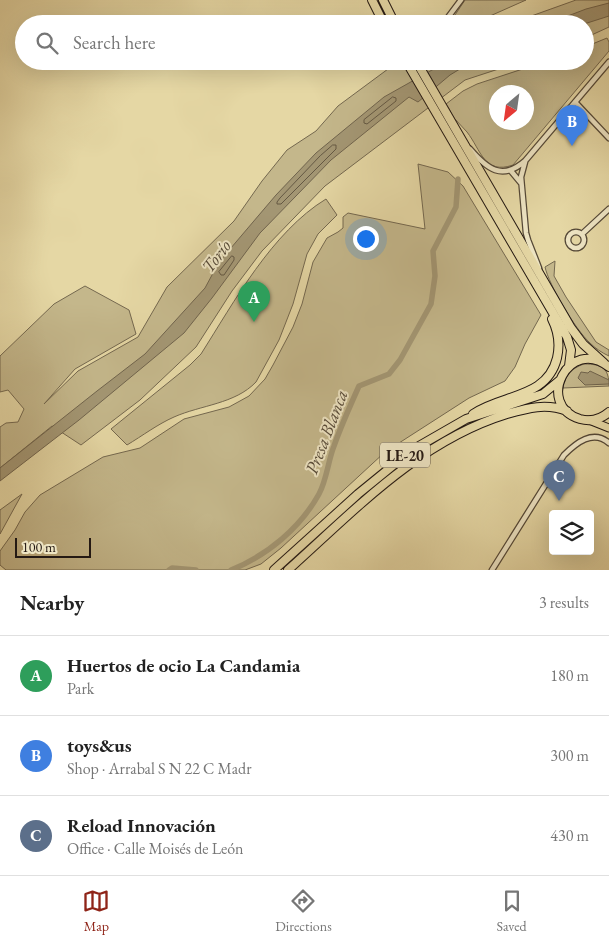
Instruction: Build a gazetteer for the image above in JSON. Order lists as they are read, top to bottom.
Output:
{
  "streets": {
    "highway": ["LE-20"]
  },
  "water": ["Torío", "Presa Blanca"],
  "scale_bar": "100 m",
  "north": "bottom left",
  "page": {
    "search": "Search here",
    "pins": ["B", "A", "C"],
    "scale": "100 m",
    "heading": ["Nearby", "3 results"],
    "list": [
      {
        "mark": "A",
        "name": "Huertos de ocio La Candamia",
        "note": "Park",
        "value": "180 m"
      },
      {
        "mark": "B",
        "name": "toys&us",
        "note": "Shop · Arrabal S N 22 C Madr",
        "value": "300 m"
      },
      {
        "mark": "C",
        "name": "Reload Innovación",
        "note": "Office · Calle Moisés de León",
        "value": "430 m"
      }
    ],
    "nav": ["Map", "Directions", "Saved"]
  }
}
